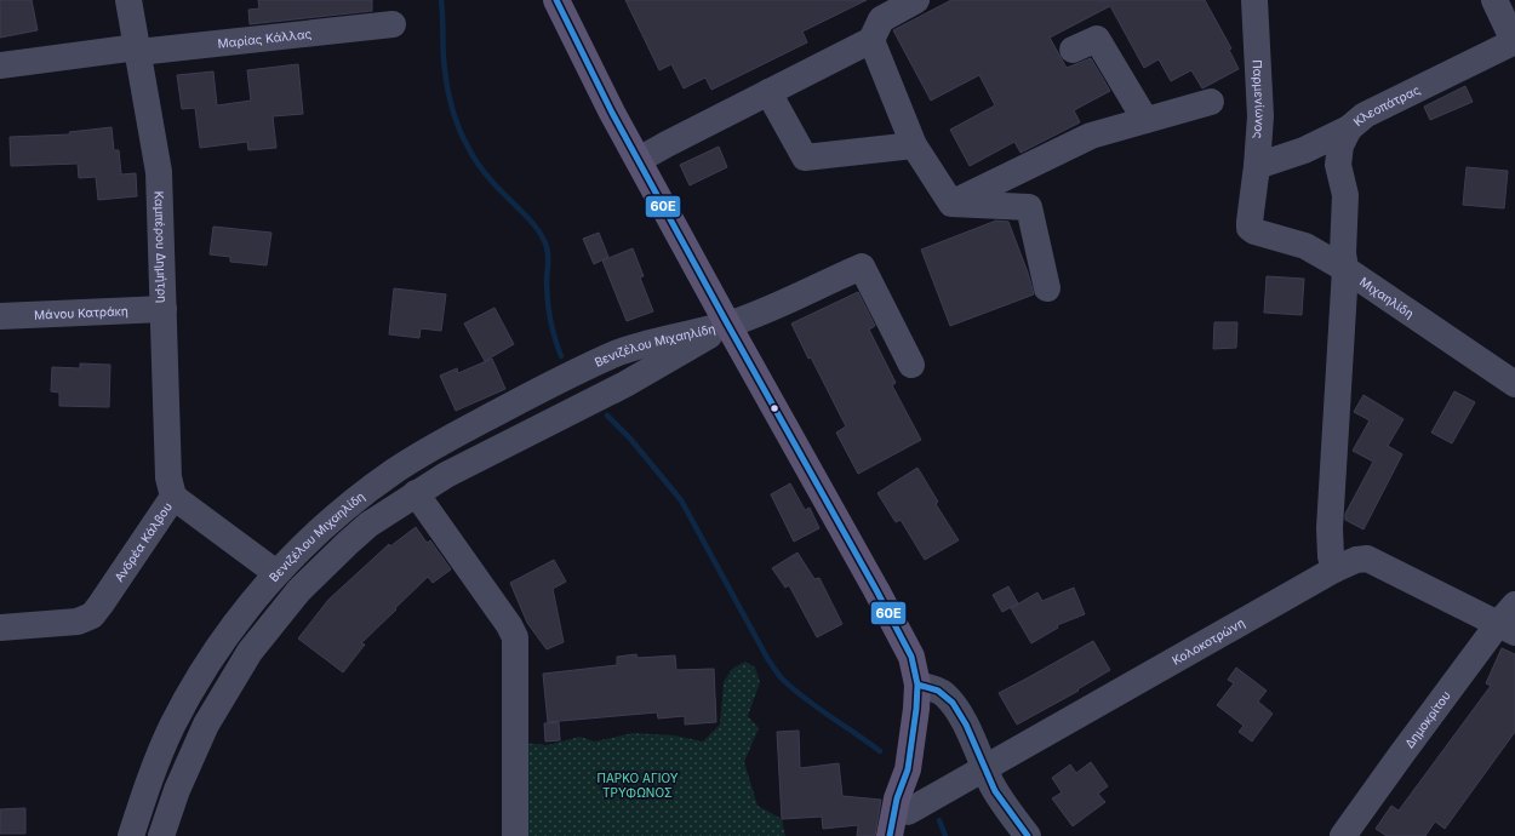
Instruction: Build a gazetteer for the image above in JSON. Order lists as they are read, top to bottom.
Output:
{
  "streets": {
    "street": [
      "Μαρίας Κάλλας",
      "Παρμενίωνος",
      "Κλεοπάτρας",
      "Καμπέρου Δημήτρη",
      "Μιχαηλίδη",
      "Μάνου Κατράκη",
      "Βενιζέλου Μιχαηλίδη",
      "Ανδρέα Κάλβου",
      "Κολοκοτρώνη",
      "Δημοκρίτου"
    ]
  },
  "crossings": [
    ["Μαρίας Κάλλας", "Καμπέρου Δημήτρη"],
    ["Παρμενίωνος", "Κλεοπάτρας"],
    ["Παρμενίωνος", "Μιχαηλίδη"],
    ["Καμπέρου Δημήτρη", "Μάνου Κατράκη"],
    ["Καμπέρου Δημήτρη", "Ανδρέα Κάλβου"],
    ["Βενιζέλου Μιχαηλίδη", "Ανδρέα Κάλβου"],
    ["Κολοκοτρώνη", "Δημοκρίτου"]
  ],
  "parks": ["ΠΑΡΚΟ ΑΓΙΟΥ ΤΡΥΦΩΝΟΣ"],
  "lines": ["transit line 60Ε"]
}
